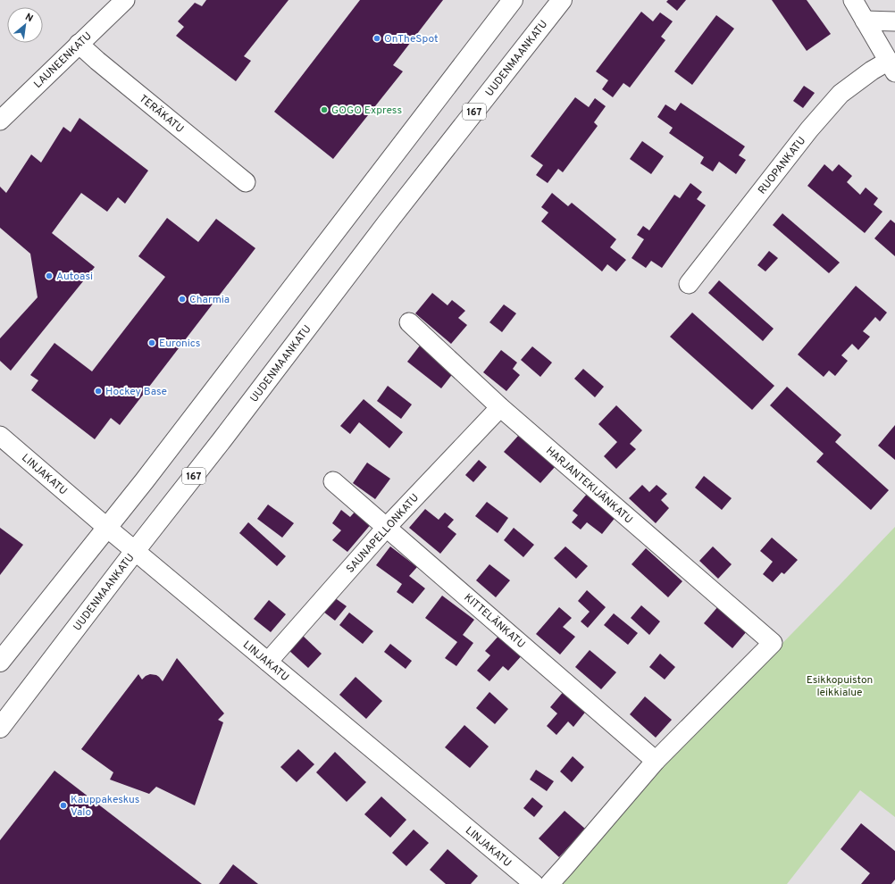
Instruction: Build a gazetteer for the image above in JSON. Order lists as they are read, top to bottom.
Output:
{
  "streets": {
    "main road": ["UUDENMAANKATU", "167"],
    "street": [
      "LAUNEENKATU",
      "TERÄKATU",
      "RUOPANKATU",
      "LINJAKATU",
      "HARJANTEKIJÄNKATU",
      "SAUNAPELLONKATU",
      "KITTELÄNKATU"
    ]
  },
  "crossings": [
    ["UUDENMAANKATU", "LINJAKATU"],
    ["LAUNEENKATU", "TERÄKATU"],
    ["LINJAKATU", "SAUNAPELLONKATU"],
    ["HARJANTEKIJÄNKATU", "SAUNAPELLONKATU"],
    ["HARJANTEKIJÄNKATU", "KITTELÄNKATU"],
    ["SAUNAPELLONKATU", "KITTELÄNKATU"]
  ],
  "parks": ["Esikkopuiston leikkialue"],
  "places": [
    "OnTheSpot",
    "GOGO Express",
    "Autoasi",
    "Charmia",
    "Euronics",
    "Hockey Base",
    "Kauppakeskus Valo"
  ],
  "north": "top right"
}
